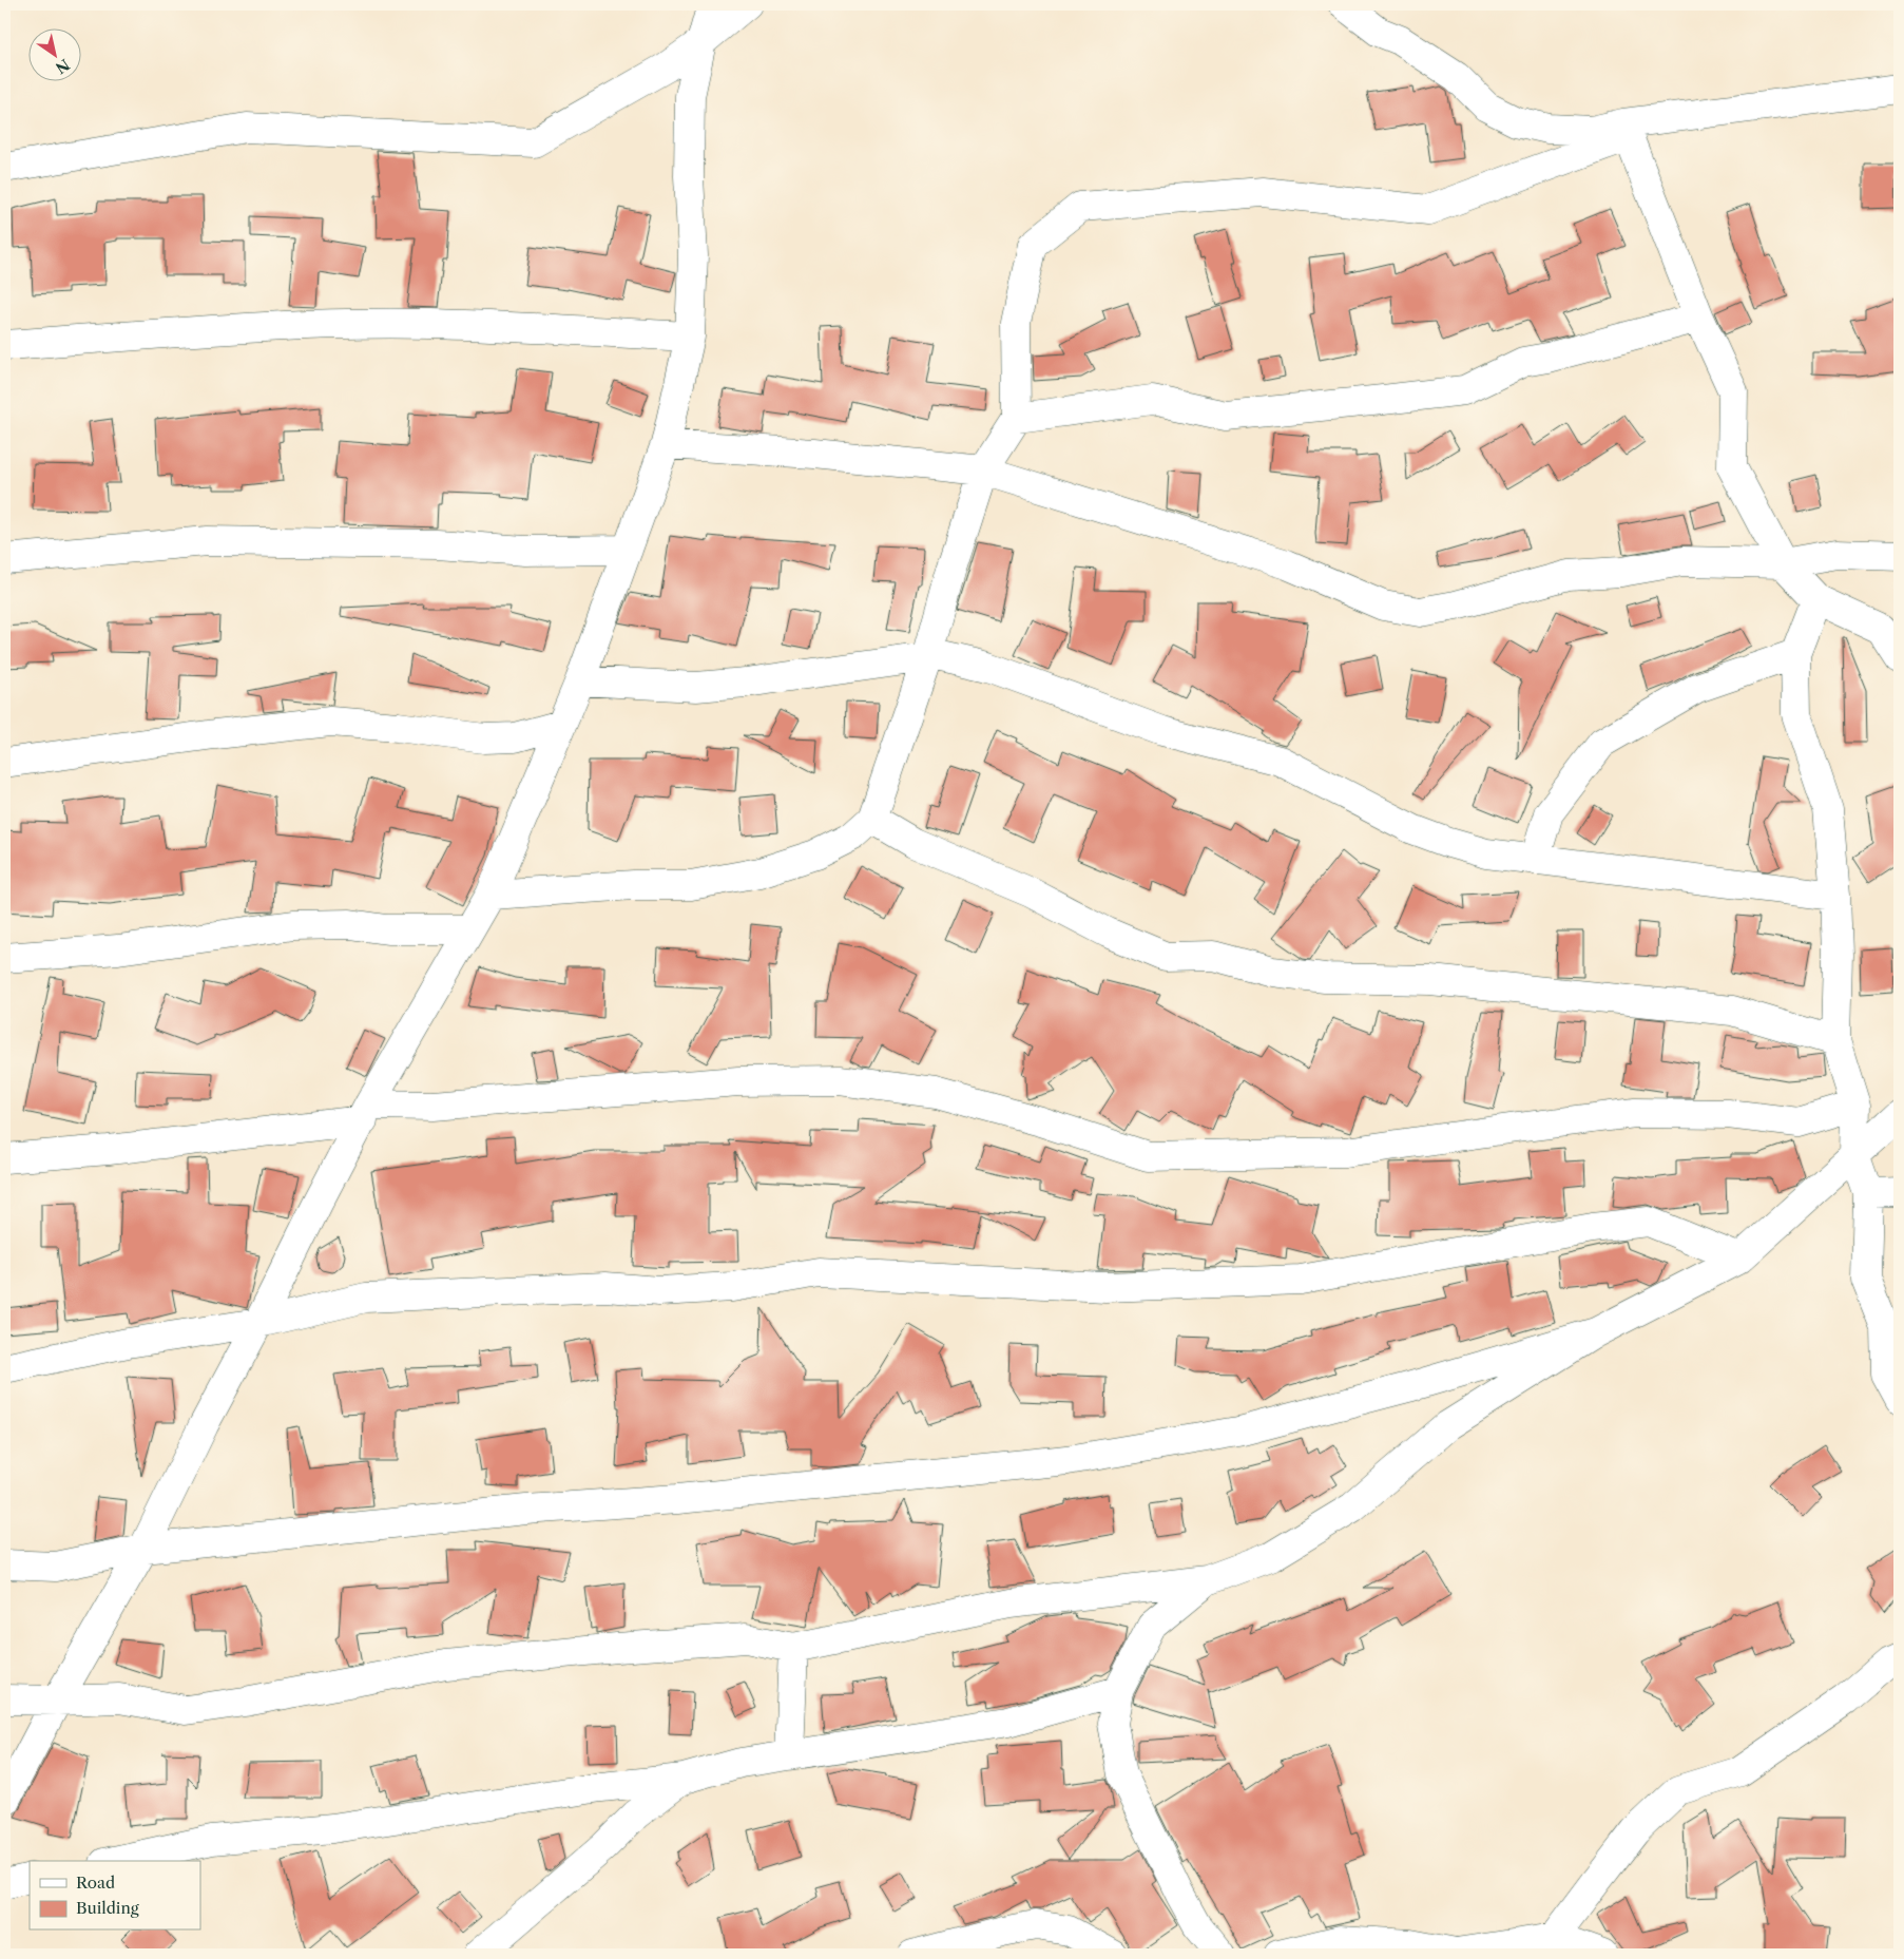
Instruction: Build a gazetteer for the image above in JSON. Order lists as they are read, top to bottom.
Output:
{
  "legend": ["Road", "Building"],
  "north": "bottom right"
}
